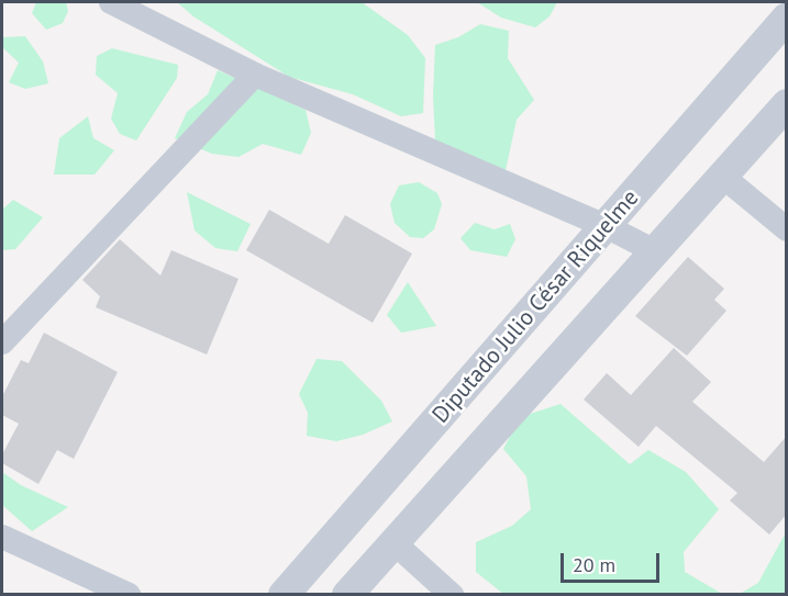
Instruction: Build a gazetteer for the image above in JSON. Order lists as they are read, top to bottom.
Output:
{
  "streets": {
    "street": ["Diputado Julio César Riquelme"]
  },
  "scale_bar": "20 m"
}
